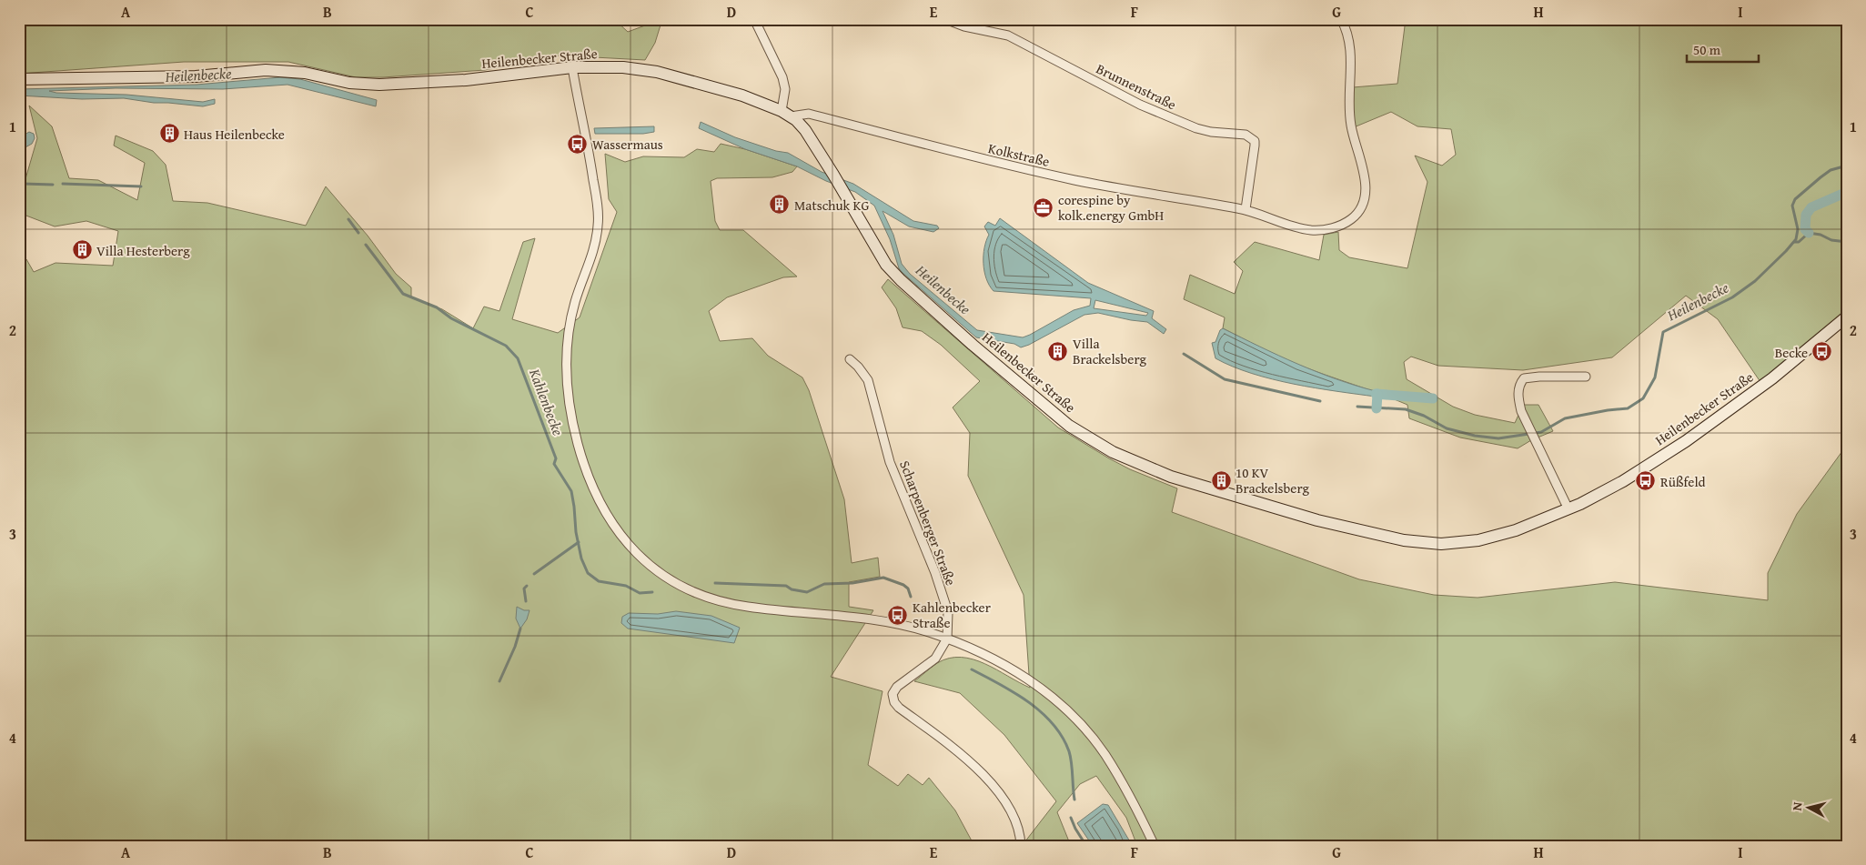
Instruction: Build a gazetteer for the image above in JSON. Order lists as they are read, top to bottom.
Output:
{
  "streets": {
    "main road": ["Heilenbecker Straße"],
    "street": ["Brunnenstraße", "Kolkstraße", "Scharpenberger Straße"]
  },
  "crossings": [
    ["Heilenbecker Straße", "Kolkstraße"],
    ["Brunnenstraße", "Kolkstraße"]
  ],
  "water": ["Heilenbecke", "Kahlenbecke"],
  "places": {
    "building": [
      "Haus Heilenbecke",
      "Matschuk KG",
      "Villa Hesterberg",
      "Villa Brackelsberg",
      "10 KV Brackelsberg"
    ],
    "bus stop": [
      "Wassermaus",
      "Becke",
      "Rüßfeld",
      "Kahlenbecker Straße"
    ],
    "office": ["corespine by kolk.energy GmbH"]
  },
  "scale_bar": "50 m",
  "north": "left",
  "grid": {
    "columns": [
      "A",
      "B",
      "C",
      "D",
      "E",
      "F",
      "G",
      "H",
      "I"
    ],
    "rows": [
      "1",
      "2",
      "3",
      "4"
    ]
  }
}
